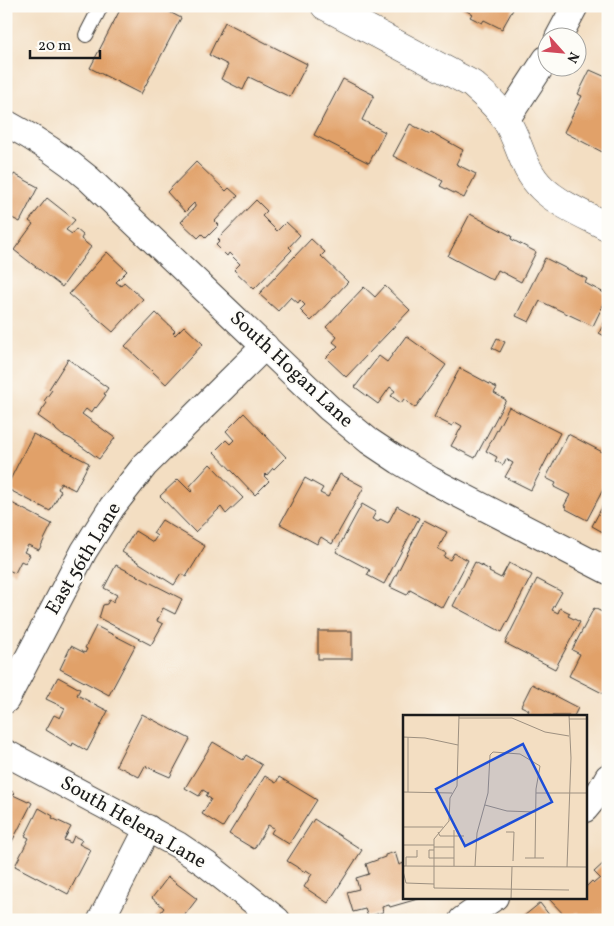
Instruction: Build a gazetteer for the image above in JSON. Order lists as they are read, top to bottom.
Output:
{
  "streets": {
    "street": ["South Hogan Lane", "East 56th Lane", "South Helena Lane"]
  },
  "crossings": [
    ["South Hogan Lane", "East 56th Lane"]
  ],
  "scale_bar": "20 m",
  "north": "bottom right"
}
